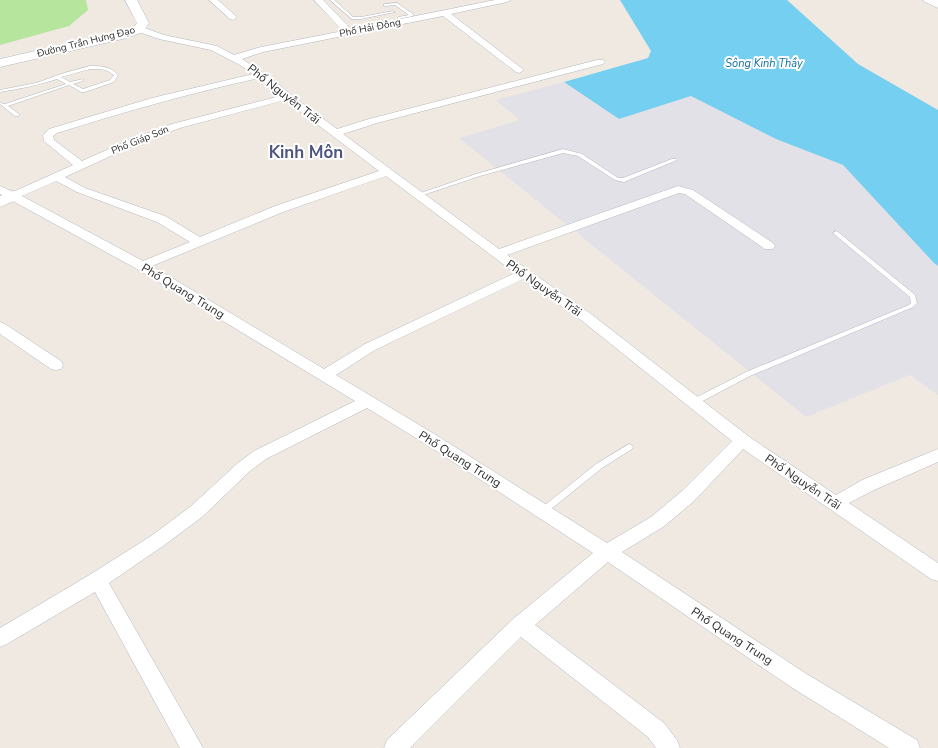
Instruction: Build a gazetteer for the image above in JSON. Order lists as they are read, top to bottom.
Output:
{
  "streets": {
    "street": [
      "Phố Hải Đông",
      "Đường Trần Hưng Đạo",
      "Phố Nguyễn Trãi",
      "Phố Giáp Sơn",
      "Phố Quang Trung"
    ]
  },
  "crossings": [
    ["Phố Hải Đông", "Phố Nguyễn Trãi"],
    ["Đường Trần Hưng Đạo", "Phố Nguyễn Trãi"],
    ["Phố Nguyễn Trãi", "Phố Giáp Sơn"],
    ["Phố Giáp Sơn", "Phố Quang Trung"]
  ],
  "districts": ["Kinh Môn"],
  "water": ["Sông Kinh Thầy"]
}
